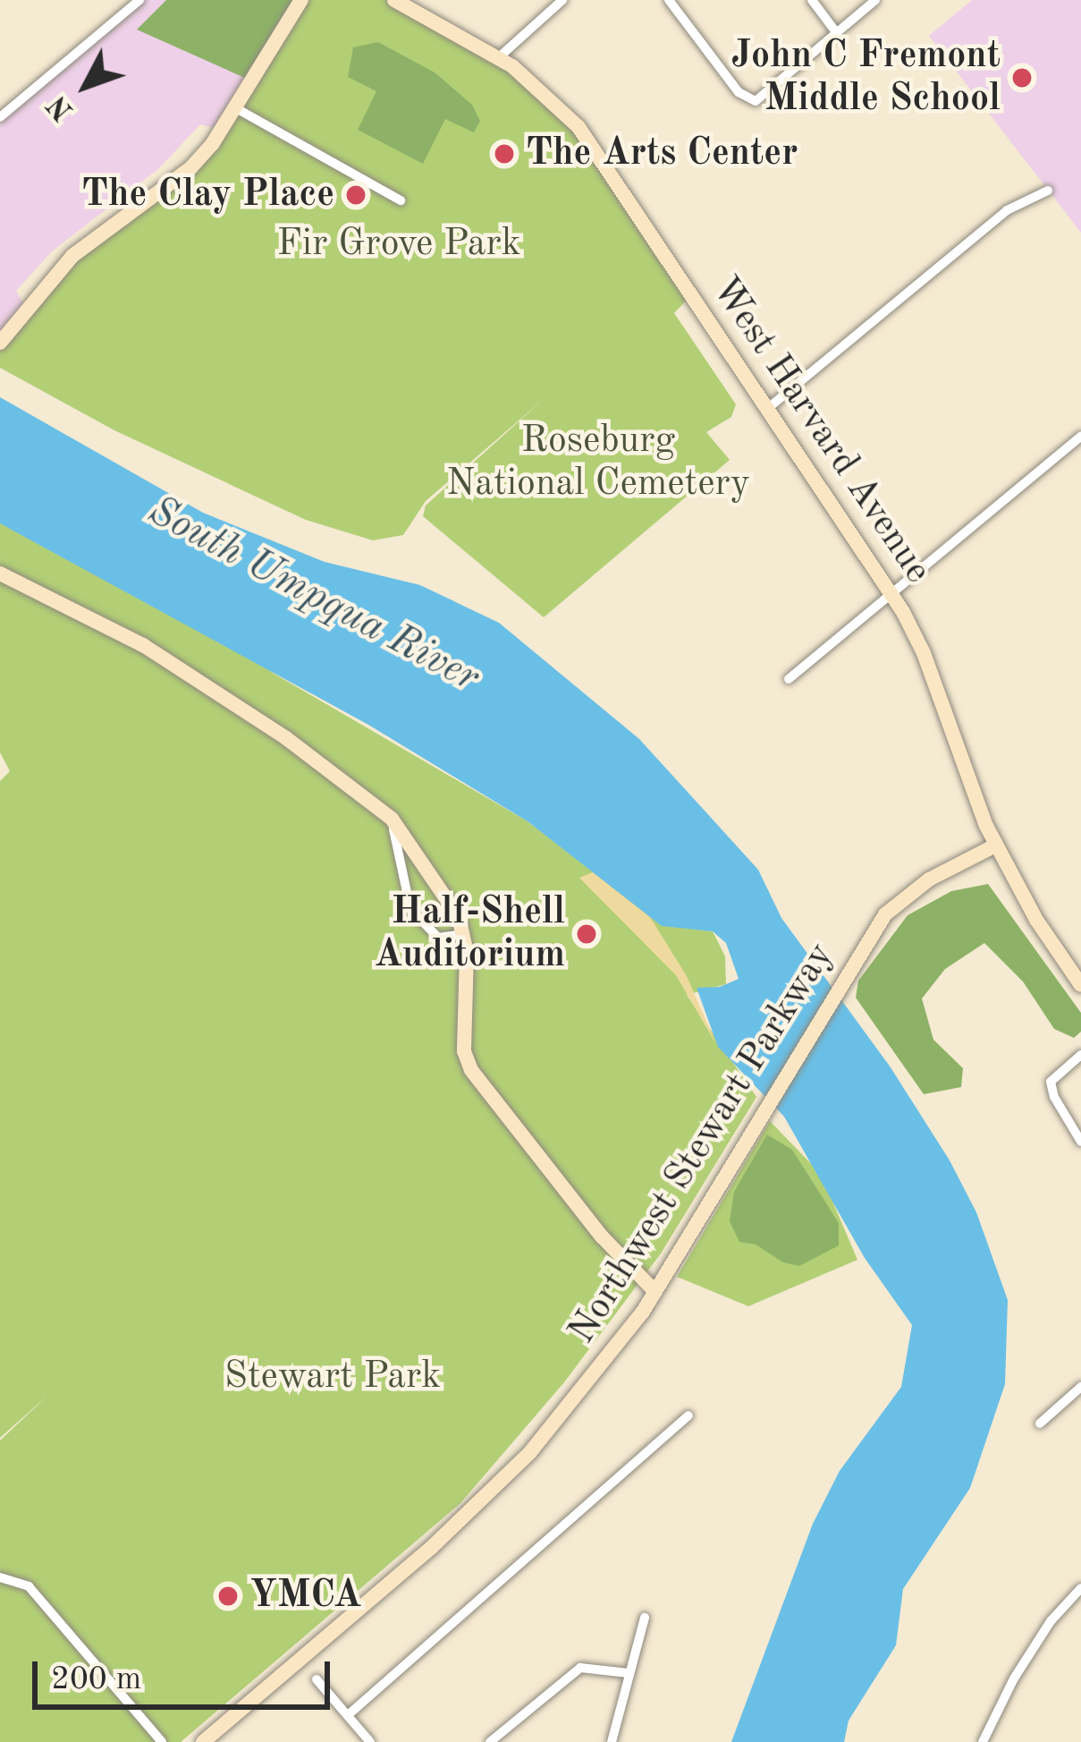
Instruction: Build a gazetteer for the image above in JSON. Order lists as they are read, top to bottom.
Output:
{
  "streets": {
    "main road": ["West Harvard Avenue", "Northwest Stewart Parkway"]
  },
  "crossings": [
    ["West Harvard Avenue", "Northwest Stewart Parkway"]
  ],
  "water": ["South Umpqua River"],
  "parks": ["Fir Grove Park", "Roseburg National Cemetery", "Stewart Park"],
  "places": [
    "John C Fremont Middle School",
    "The Arts Center",
    "The Clay Place",
    "Half-Shell Auditorium",
    "YMCA"
  ],
  "scale_bar": "200 m",
  "north": "bottom left"
}
